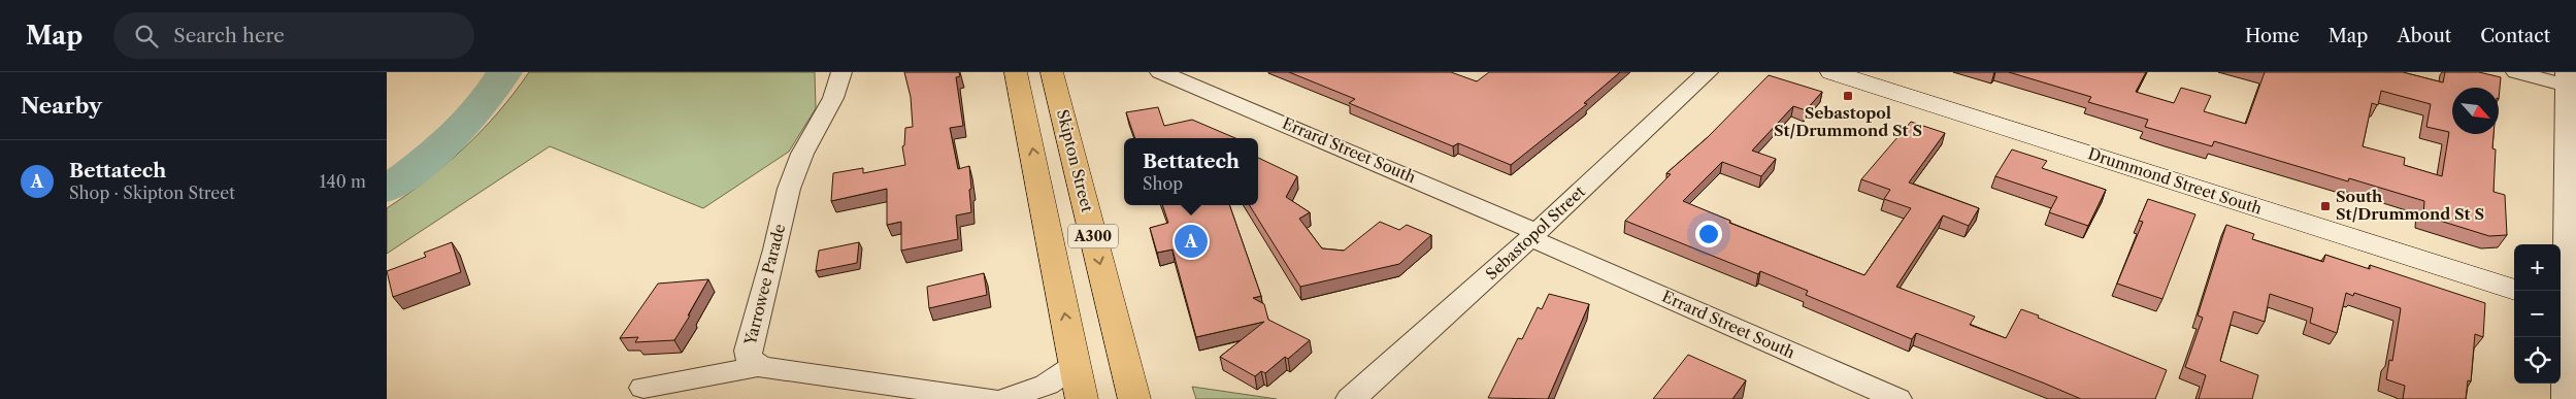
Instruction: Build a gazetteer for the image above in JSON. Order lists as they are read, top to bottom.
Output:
{
  "streets": {
    "highway": ["Skipton Street", "A300"],
    "main road": ["Drummond Street South"],
    "street": ["Errard Street South", "Sebastopol Street", "Yarrowee Parade"]
  },
  "crossings": [
    ["Errard Street South", "Sebastopol Street"],
    ["A300", "Yarrowee Parade"]
  ],
  "places": {
    "transit": ["Sebastopol St/Drummond St S", "South St/Drummond St S"]
  },
  "north": "bottom right",
  "page": {
    "header": "Map",
    "search": "Search here",
    "nav": [
      "Home",
      "Map",
      "About",
      "Contact"
    ],
    "heading": "Nearby",
    "popup": ["Bettatech", "Shop"],
    "list": [
      {
        "mark": "A",
        "name": "Bettatech",
        "note": "Shop · Skipton Street",
        "value": "140 m"
      }
    ],
    "pins": "A",
    "map_buttons": ["+", "−"]
  }
}
